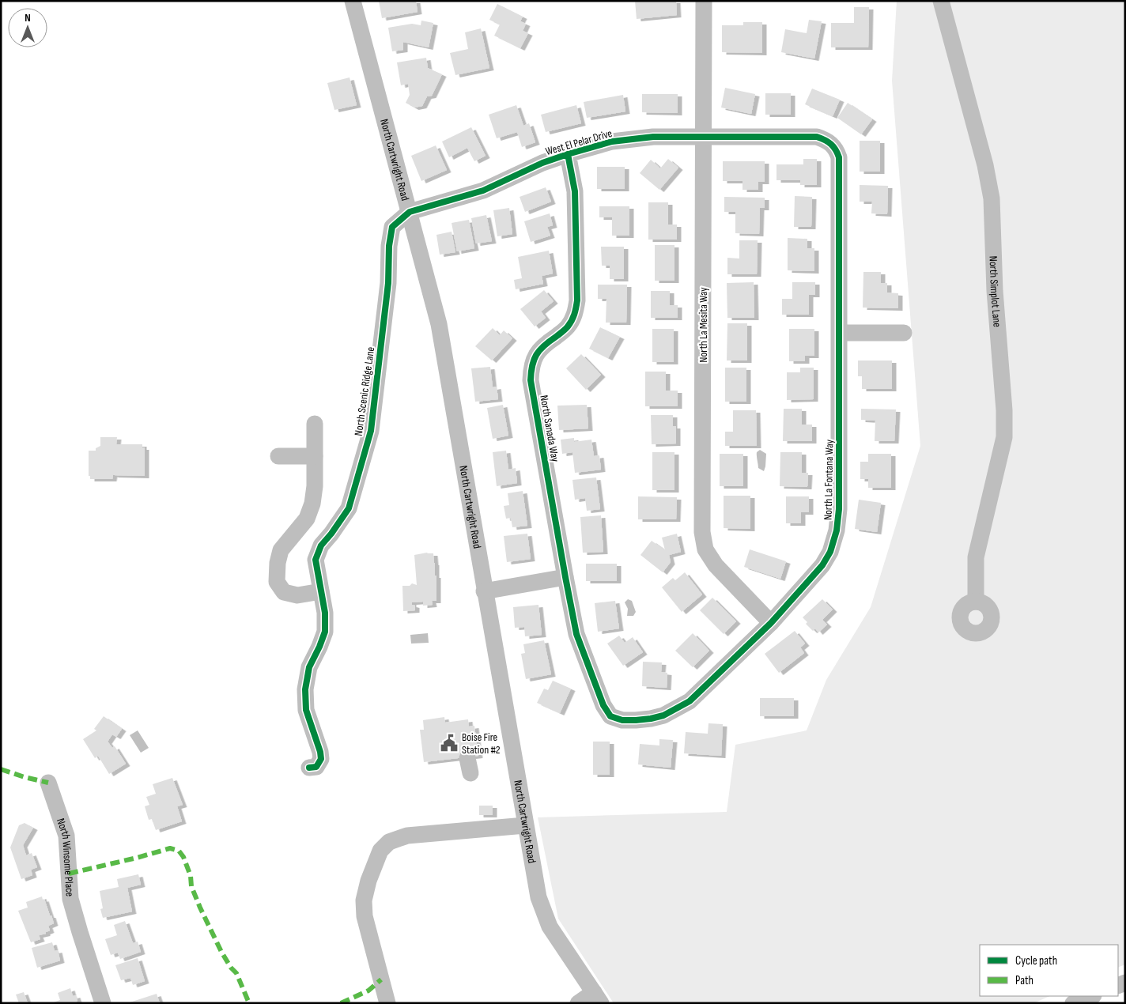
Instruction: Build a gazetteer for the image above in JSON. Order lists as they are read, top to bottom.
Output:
{
  "streets": {
    "street": [
      "West El Pelar Drive",
      "North Cartwright Road",
      "North Simplot Lane",
      "North La Mesita Way",
      "North Scenic Ridge Lane",
      "North Sanada Way",
      "North La Fontana Way",
      "North Winsome Place"
    ]
  },
  "crossings": [
    ["West El Pelar Drive", "North Cartwright Road"],
    ["West El Pelar Drive", "North La Mesita Way"],
    ["West El Pelar Drive", "North Scenic Ridge Lane"],
    ["West El Pelar Drive", "North Sanada Way"],
    ["West El Pelar Drive", "North La Fontana Way"],
    ["North Cartwright Road", "North Scenic Ridge Lane"],
    ["North La Mesita Way", "North La Fontana Way"],
    ["North Sanada Way", "North La Fontana Way"]
  ],
  "places": {
    "public building": ["Boise Fire Station #2"]
  },
  "legend": ["Cycle path", "Path"],
  "north": "top"
}
